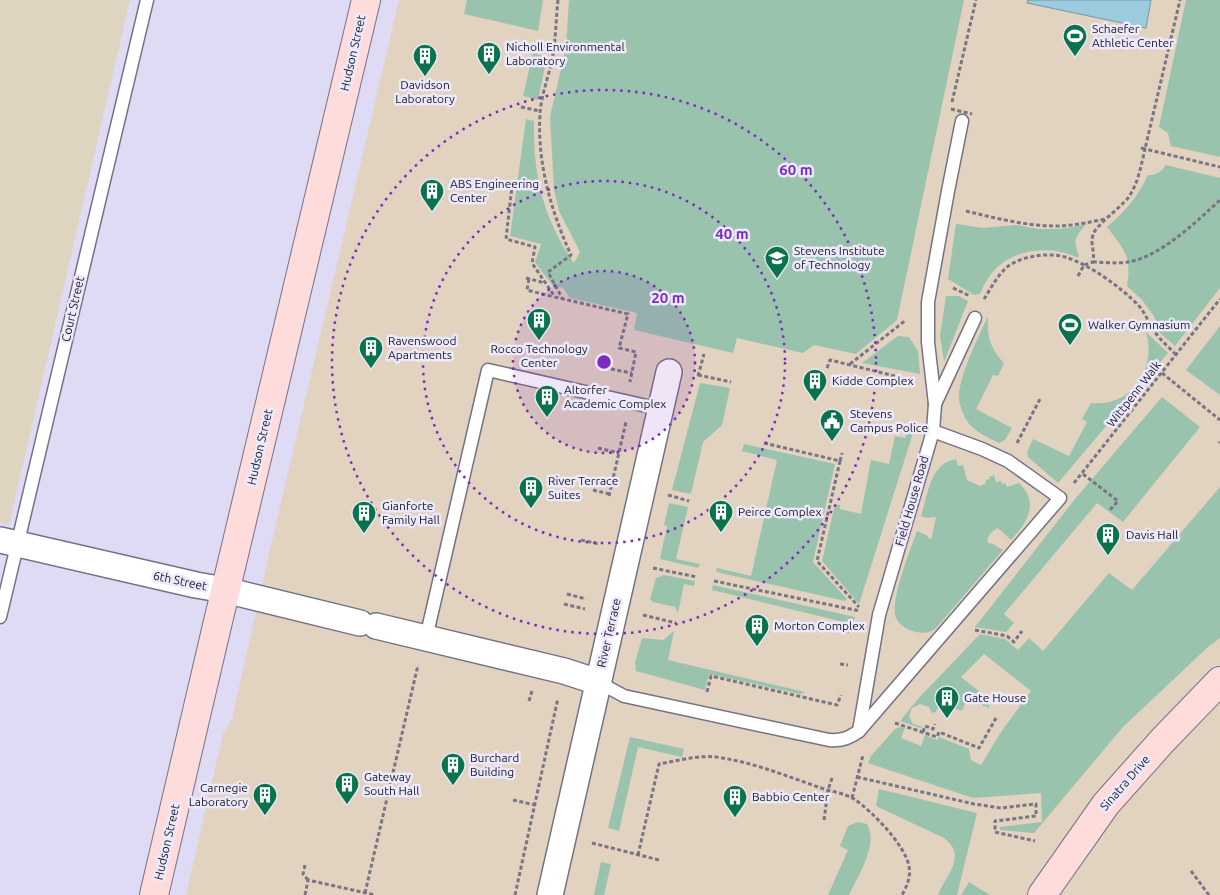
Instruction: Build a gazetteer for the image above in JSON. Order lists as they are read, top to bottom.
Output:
{
  "streets": {
    "street": [
      "Hudson Street",
      "6th Street",
      "River Terrace",
      "Sinatra Drive"
    ],
    "lane": ["Court Street", "Field House Road"],
    "path": ["Wittpenn Walk"]
  },
  "crossings": [
    ["Hudson Street", "6th Street"],
    ["Court Street", "6th Street"],
    ["6th Street", "River Terrace"]
  ],
  "places": {
    "sports": ["Schaefer Athletic Center", "Walker Gymnasium"],
    "building": [
      "Nicholl Environmental Laboratory",
      "Davidson Laboratory",
      "ABS Engineering Center",
      "Rocco Technology Center",
      "Ravenswood Apartments",
      "Kidde Complex",
      "Altorfer Academic Complex",
      "River Terrace Suites",
      "Peirce Complex",
      "Gianforte Family Hall",
      "Davis Hall",
      "Morton Complex",
      "Gate House",
      "Burchard Building",
      "Gateway South Hall",
      "Carnegie Laboratory",
      "Babbio Center"
    ],
    "school or university": ["Stevens Institute of Technology"],
    "public building": ["Stevens Campus Police"]
  },
  "rings": ["60 m", "40 m", "20 m"]
}
